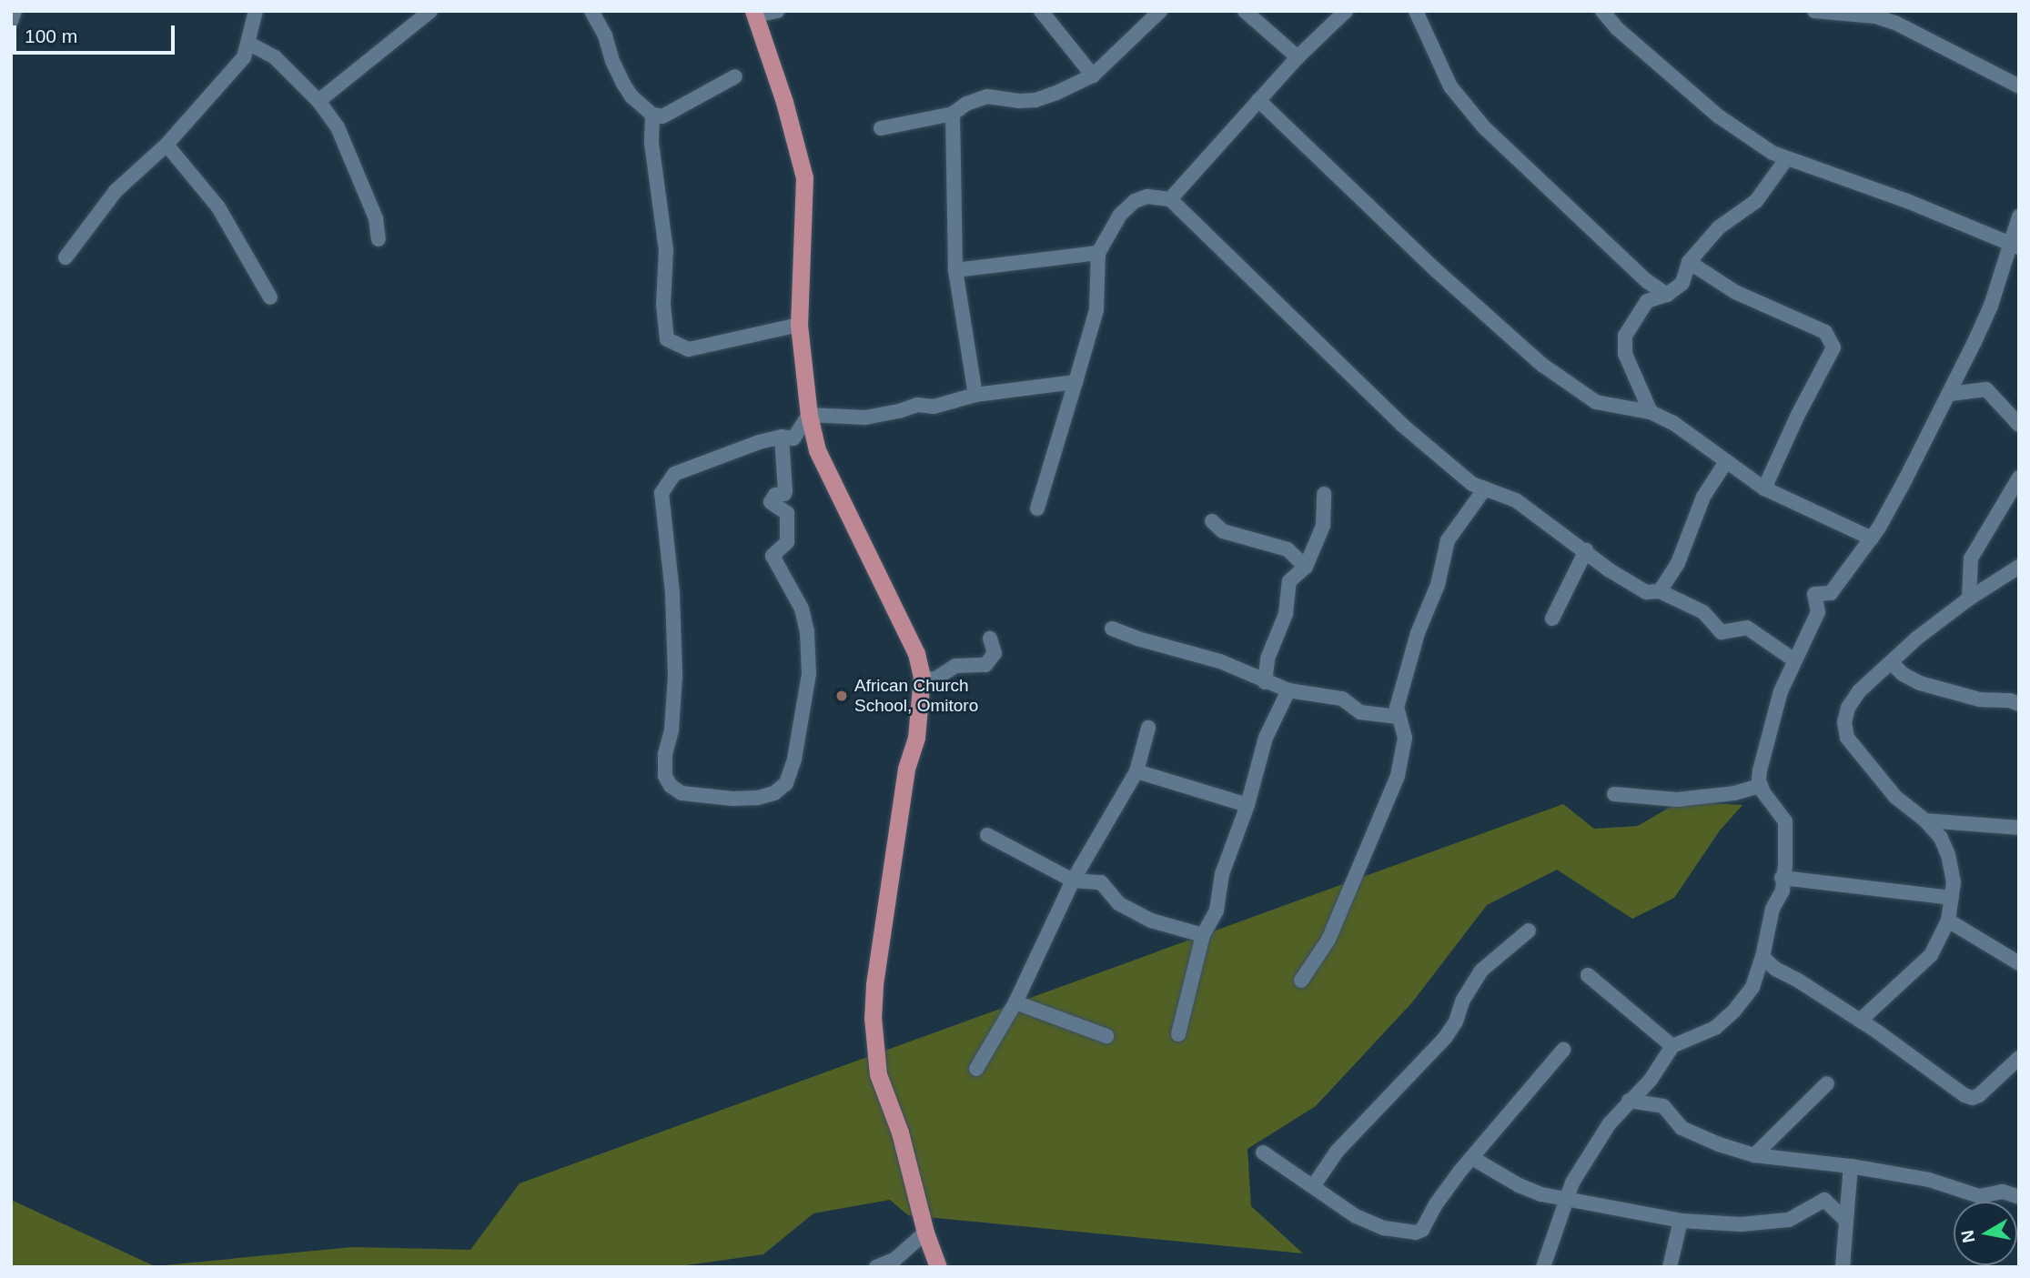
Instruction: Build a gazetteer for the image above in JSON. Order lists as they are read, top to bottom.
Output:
{
  "places": ["African Church School, Omitoro"],
  "scale_bar": "100 m",
  "north": "left"
}
